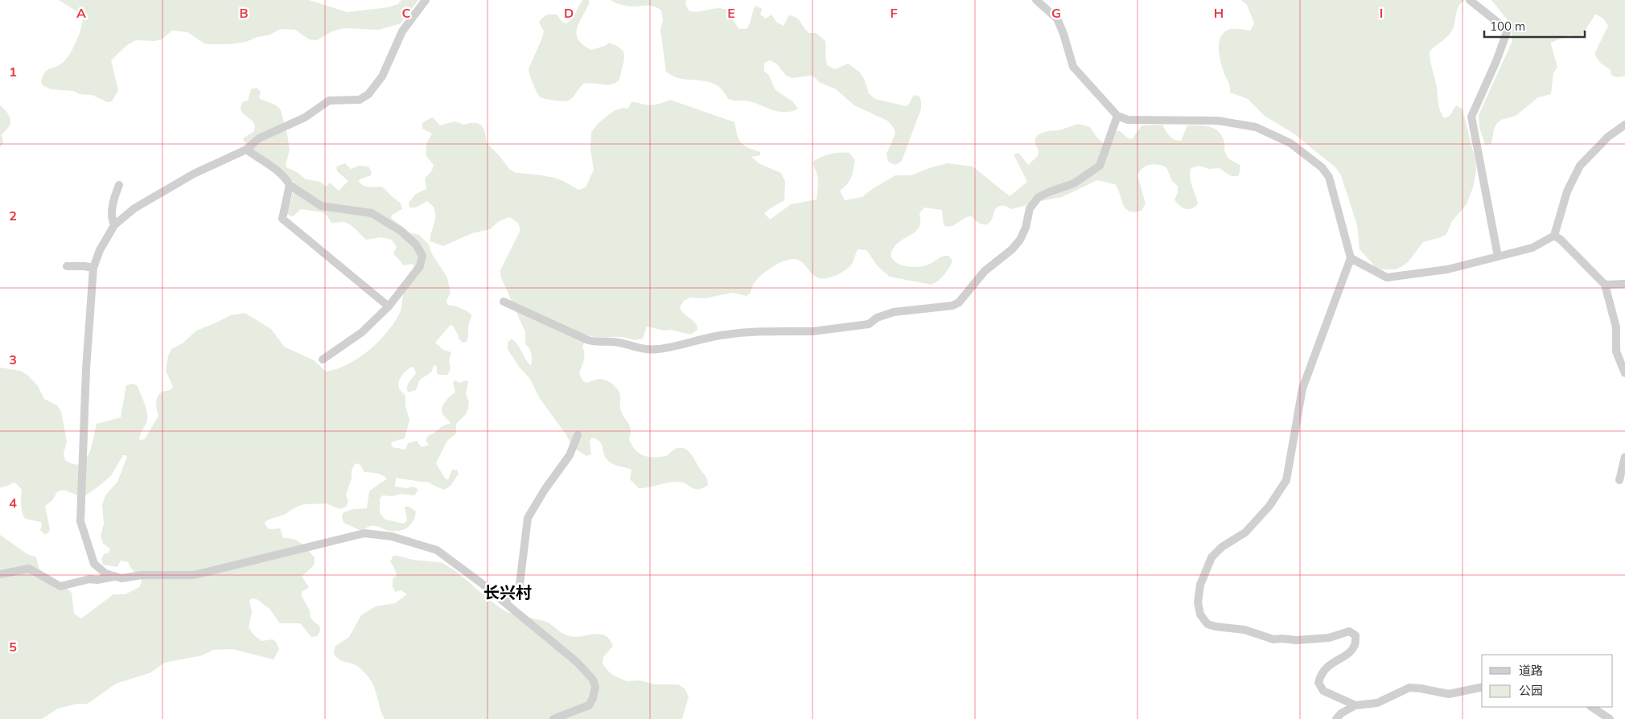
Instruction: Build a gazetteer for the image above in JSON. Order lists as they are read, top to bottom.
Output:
{
  "districts": ["长兴村"],
  "legend": ["道路", "公园"],
  "scale_bar": "100 m",
  "grid": {
    "columns": [
      "A",
      "B",
      "C",
      "D",
      "E",
      "F",
      "G",
      "H",
      "I"
    ],
    "rows": [
      "1",
      "2",
      "3",
      "4",
      "5"
    ]
  }
}
